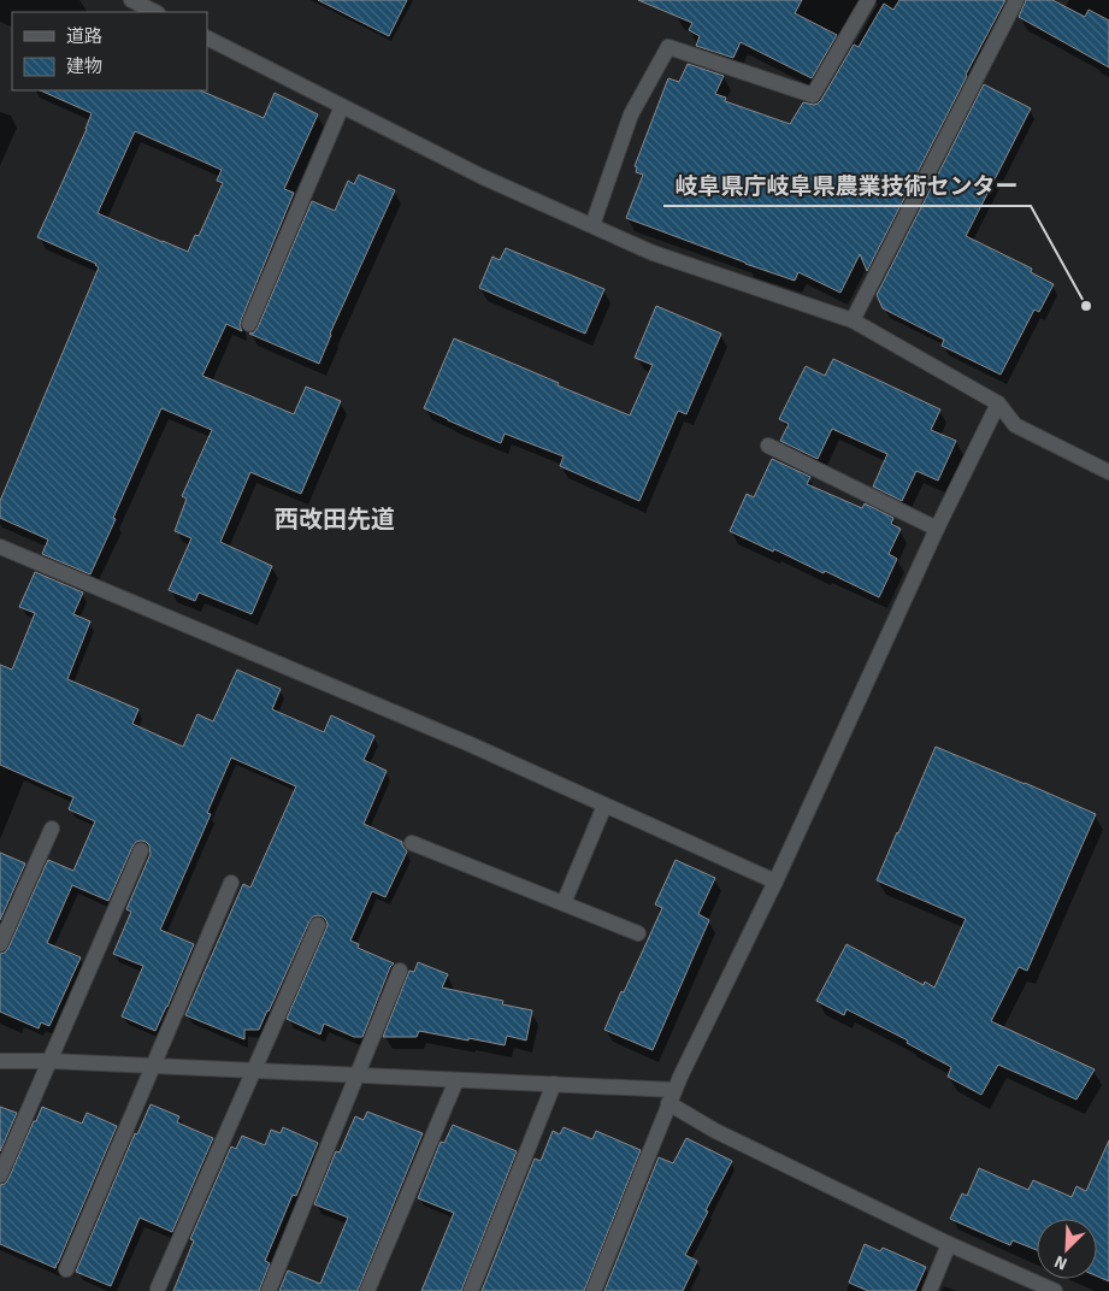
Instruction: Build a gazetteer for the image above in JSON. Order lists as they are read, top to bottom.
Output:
{
  "districts": ["西改田先道"],
  "places": ["岐阜県庁岐阜県農業技術センター"],
  "legend": ["道路", "建物"],
  "north": "bottom left"
}
